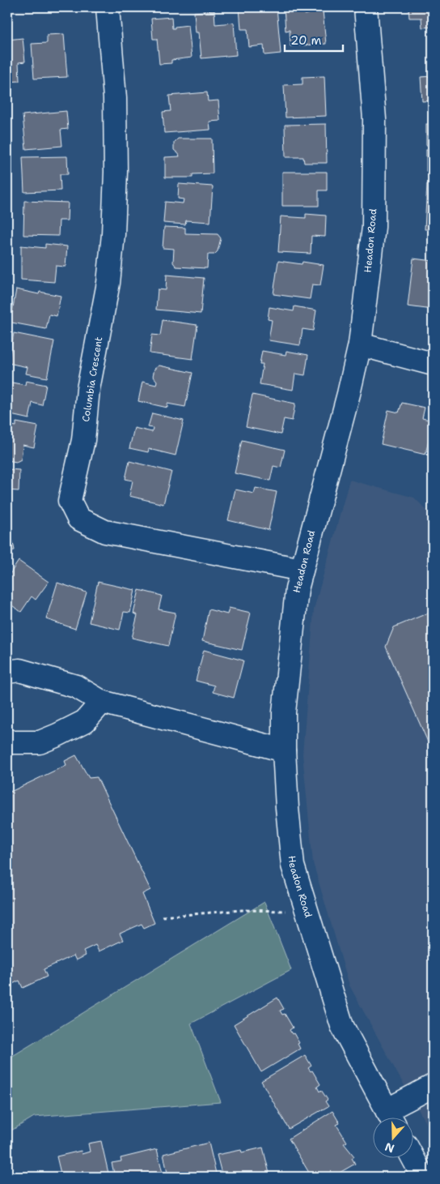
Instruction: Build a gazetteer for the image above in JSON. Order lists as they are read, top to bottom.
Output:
{
  "streets": {
    "street": ["Headon Road", "Columbia Crescent"]
  },
  "crossings": [
    ["Headon Road", "Columbia Crescent"]
  ],
  "scale_bar": "20 m",
  "north": "bottom"
}
